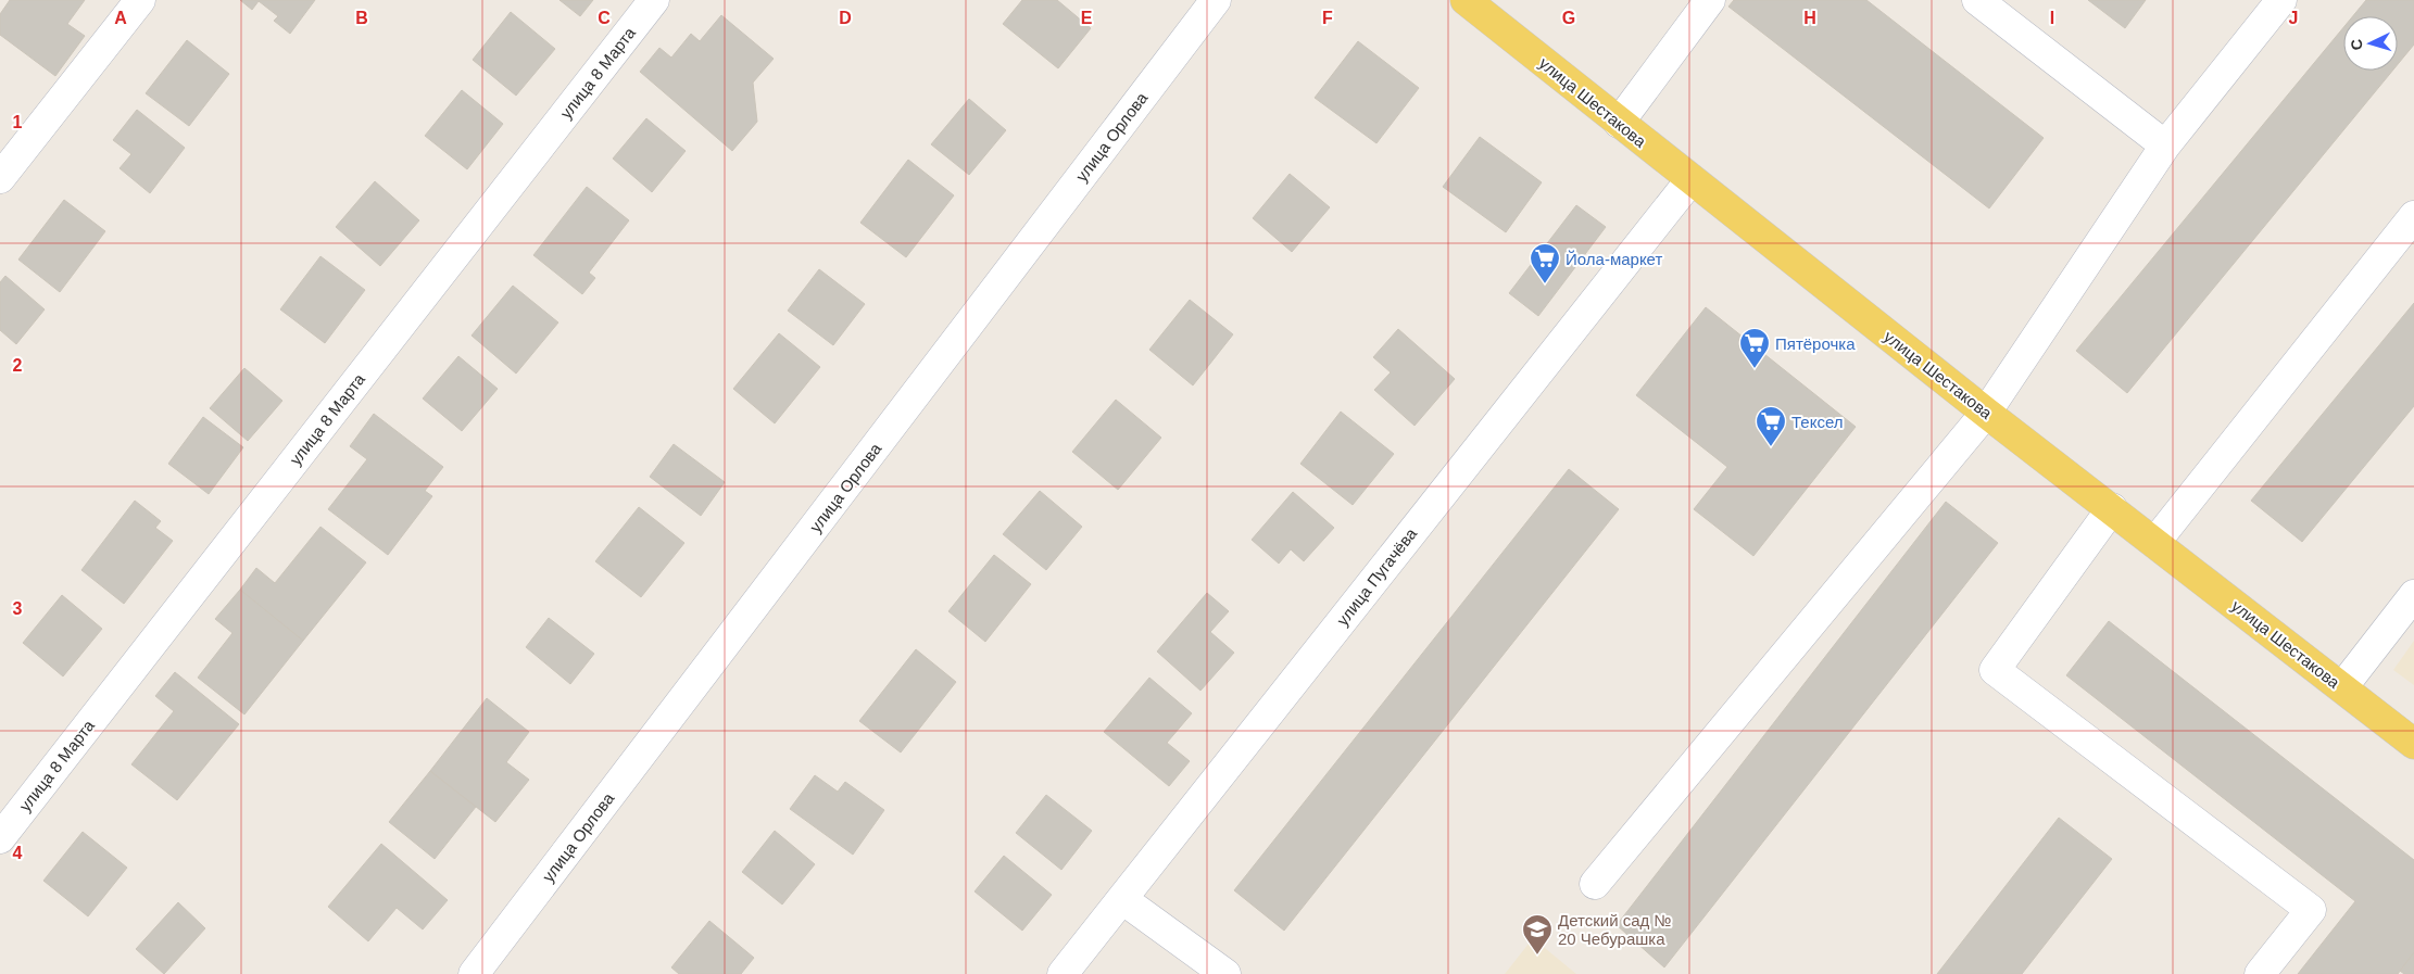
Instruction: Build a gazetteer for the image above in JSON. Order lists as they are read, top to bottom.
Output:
{
  "streets": {
    "main road": ["улица Шестакова"],
    "street": ["улица 8 Марта", "улица Орлова", "улица Пугачёва"]
  },
  "crossings": [
    ["улица Шестакова", "улица Пугачёва"]
  ],
  "places": {
    "supermarket": ["Йола-маркет", "Пятёрочка", "Тексел"],
    "school or university": ["Детский сад № 20 Чебурашка"]
  },
  "north": "left",
  "grid": {
    "columns": [
      "A",
      "B",
      "C",
      "D",
      "E",
      "F",
      "G",
      "H",
      "I",
      "J"
    ],
    "rows": [
      "1",
      "2",
      "3",
      "4"
    ]
  }
}
